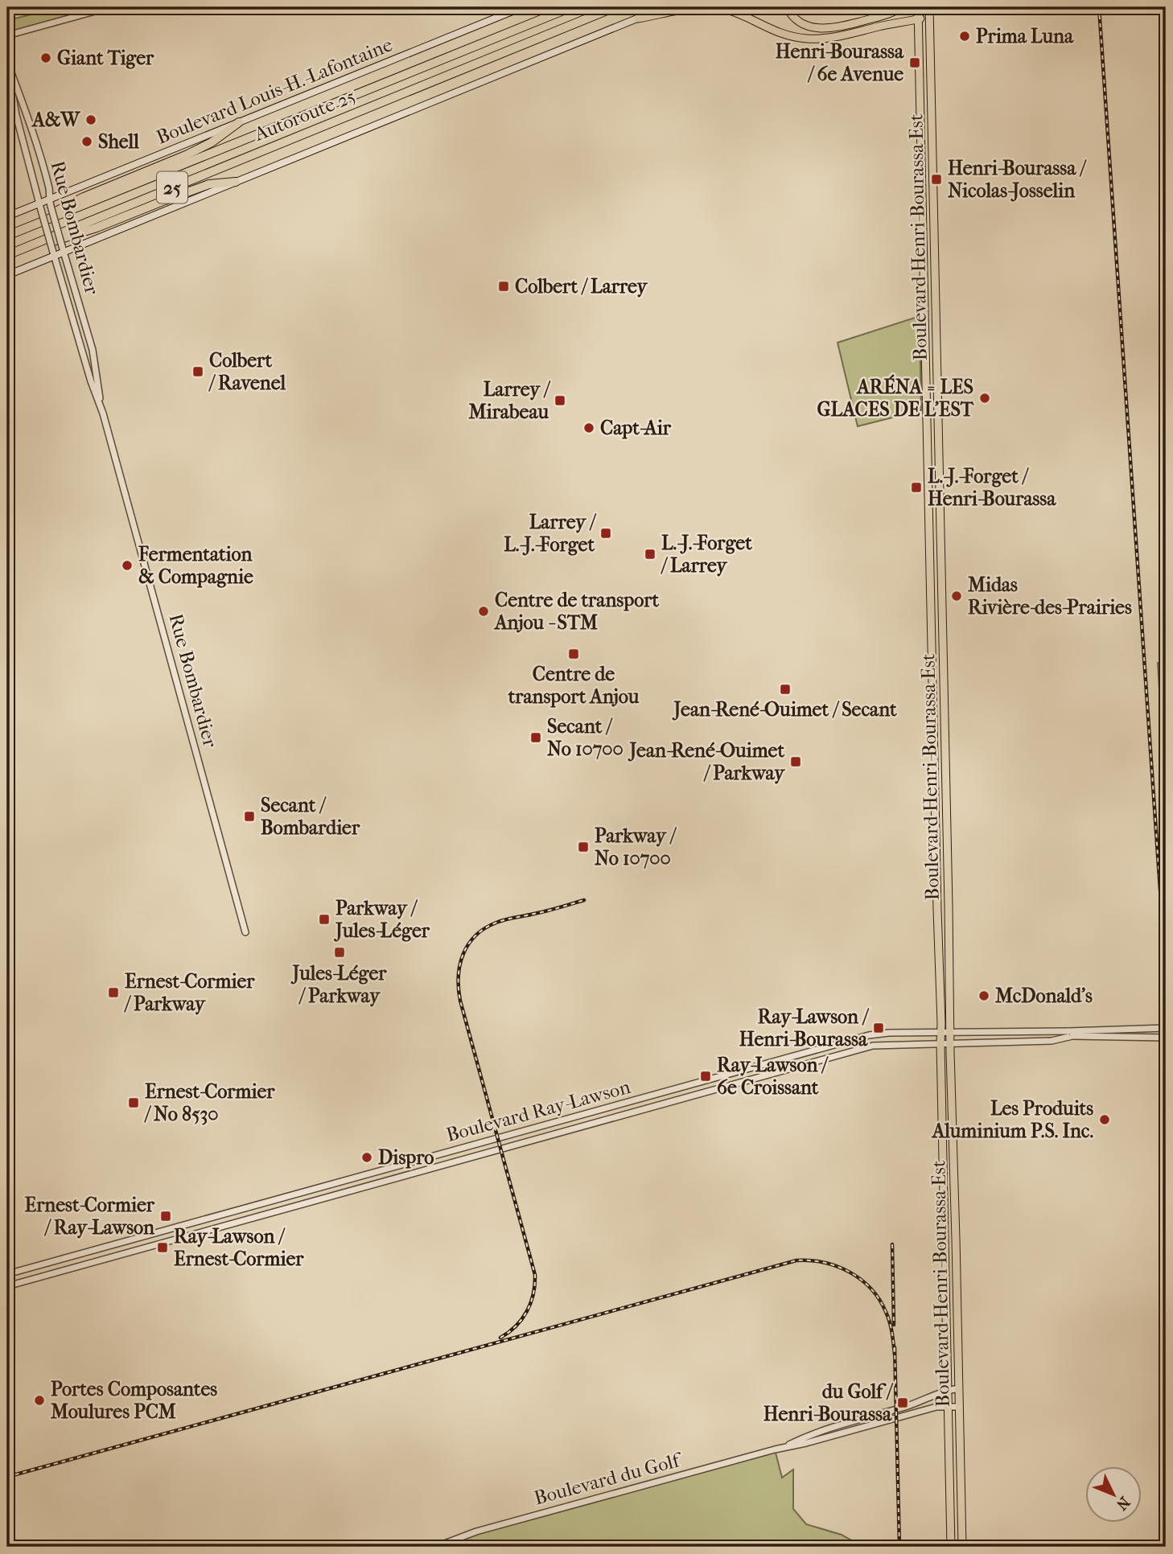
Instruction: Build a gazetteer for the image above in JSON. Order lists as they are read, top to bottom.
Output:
{
  "streets": {
    "highway": ["Autoroute 25", "25"],
    "main road": ["Boulevard Louis-H.-Lafontaine", "Boulevard Henri-Bourassa Est"],
    "street": ["Rue Bombardier", "Boulevard Ray-Lawson", "Boulevard du Golf"]
  },
  "crossings": [
    ["Boulevard Louis-H.-Lafontaine", "Rue Bombardier"],
    ["Boulevard Henri-Bourassa Est", "Boulevard Ray-Lawson"],
    ["Boulevard Henri-Bourassa Est", "Boulevard du Golf"]
  ],
  "places": {
    "other": [
      "Prima Luna",
      "Giant Tiger",
      "A&W",
      "Shell",
      "ARÉNA = LES GLACES DE L'EST",
      "Capt-Air",
      "Fermentation & Compagnie",
      "Midas Rivière-des-Prairies",
      "Centre de transport Anjou - STM",
      "McDonald's",
      "Les Produits Aluminium P.S. Inc.",
      "Dispro",
      "Portes Composantes Moulures PCM"
    ],
    "transit": [
      "Henri-Bourassa / 6e Avenue",
      "Henri-Bourassa / Nicolas-Josselin",
      "Colbert / Larrey",
      "Colbert / Ravenel",
      "Larrey / Mirabeau",
      "L.-J.-Forget / Henri-Bourassa",
      "Larrey / L.-J.-Forget",
      "L.-J.-Forget / Larrey",
      "Centre de transport Anjou",
      "Jean-René-Ouimet / Secant",
      "Secant / No 10700",
      "Jean-René-Ouimet / Parkway",
      "Secant / Bombardier",
      "Parkway / No 10700",
      "Parkway / Jules-Léger",
      "Jules-Léger / Parkway",
      "Ernest-Cormier / Parkway",
      "Ray-Lawson / Henri-Bourassa",
      "Ray-Lawson / 6e Croissant",
      "Ernest-Cormier / No 8530",
      "Ernest-Cormier / Ray-Lawson",
      "Ray-Lawson / Ernest-Cormier",
      "du Golf / Henri-Bourassa"
    ]
  },
  "north": "bottom right"
}
